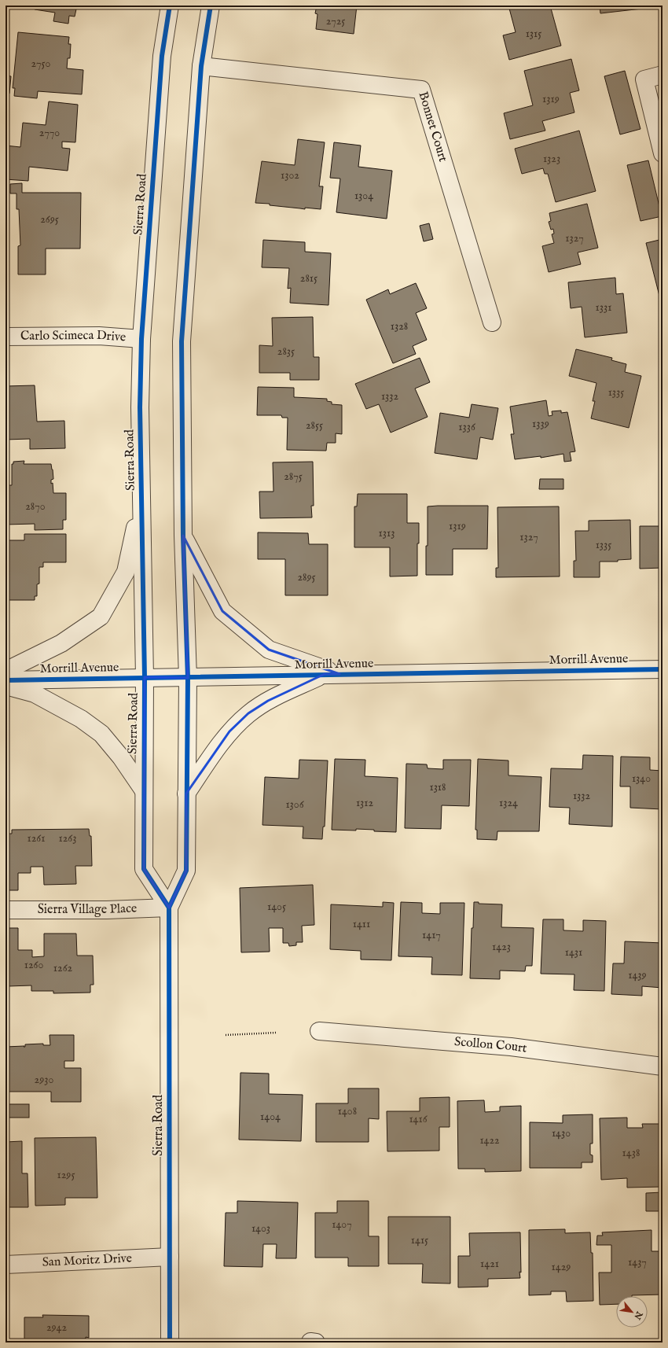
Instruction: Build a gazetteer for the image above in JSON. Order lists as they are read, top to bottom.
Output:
{
  "streets": {
    "street": [
      "Bonnet Court",
      "Sierra Road",
      "Carlo Scimeca Drive",
      "Morrill Avenue",
      "Sierra Village Place",
      "Scollon Court",
      "San Moritz Drive"
    ]
  },
  "crossings": [
    ["Bonnet Court", "Sierra Road"],
    ["Sierra Road", "Carlo Scimeca Drive"],
    ["Sierra Road", "Morrill Avenue"],
    ["Sierra Road", "Sierra Village Place"],
    ["Sierra Road", "San Moritz Drive"]
  ],
  "house_numbers": [
    "2725",
    "1315",
    "2750",
    "1319",
    "2770",
    "1323",
    "1302",
    "1304",
    "2695",
    "1327",
    "2815",
    "1331",
    "1328",
    "2835",
    "1335",
    "1332",
    "1339",
    "2855",
    "1336",
    "2875",
    "2870",
    "1319",
    "1313",
    "1327",
    "1335",
    "2895",
    "1340",
    "1318",
    "1332",
    "1312",
    "1324",
    "1306",
    "1261",
    "1263",
    "1405",
    "1411",
    "1417",
    "1423",
    "1431",
    "1260",
    "1262",
    "1439",
    "2930",
    "1408",
    "1404",
    "1416",
    "1430",
    "1422",
    "1438",
    "1295",
    "1407",
    "1403",
    "1415",
    "1437",
    "1421",
    "1429",
    "2942"
  ],
  "north": "bottom right"
}
